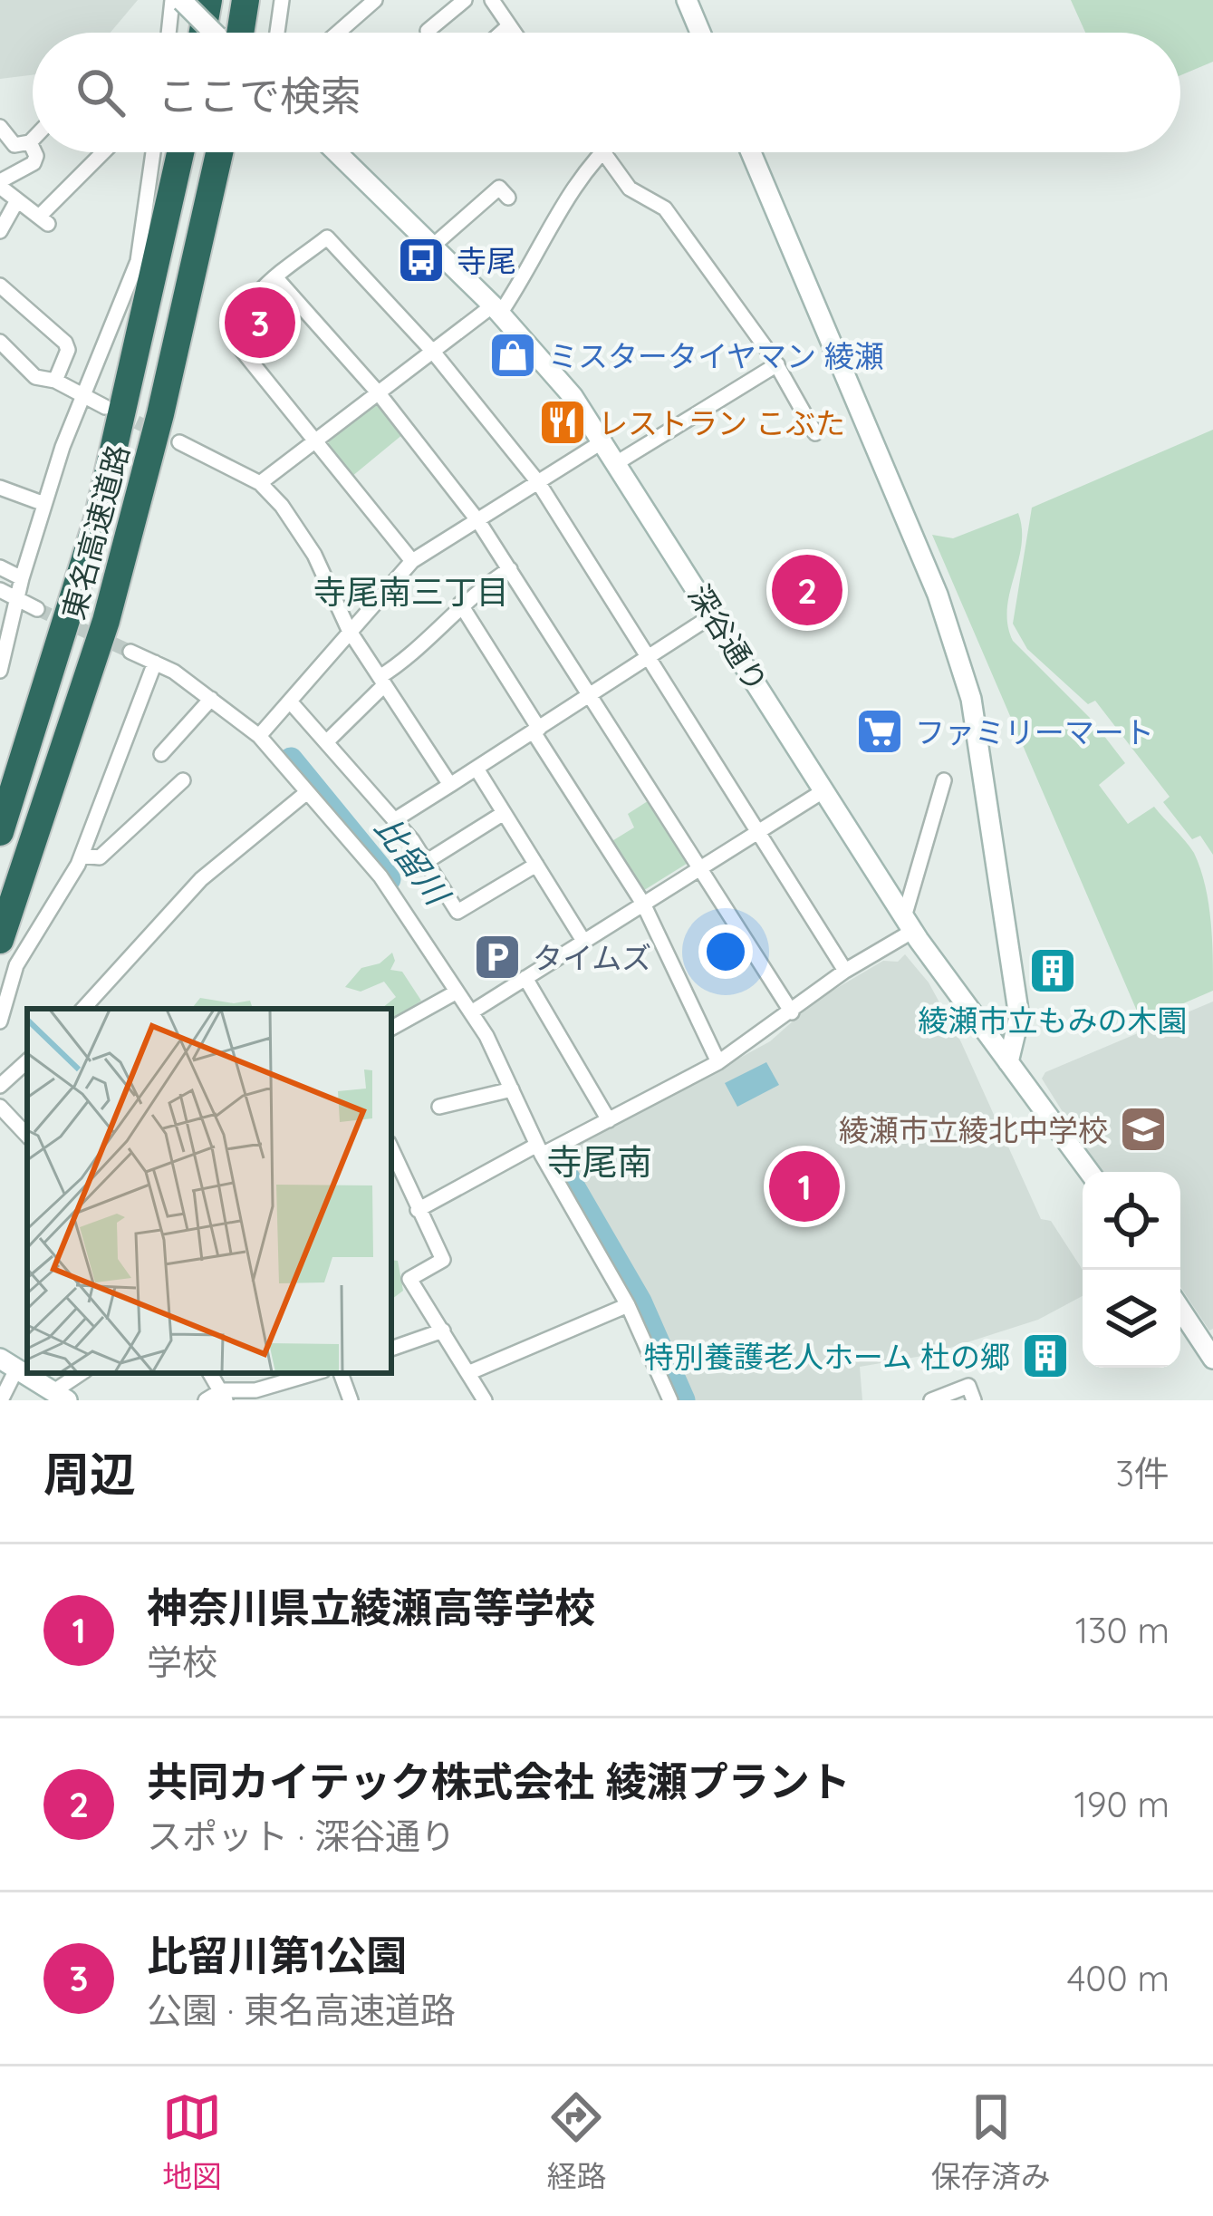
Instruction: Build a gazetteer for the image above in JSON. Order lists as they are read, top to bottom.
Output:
{
  "streets": {
    "highway": ["東名高速道路"],
    "street": ["深谷通り"]
  },
  "districts": ["寺尾南三丁目", "寺尾南"],
  "water": ["比留川"],
  "places": {
    "bus stop": ["寺尾"],
    "shop": ["ミスタータイヤマン 綾瀬"],
    "restaurant": ["レストラン こぶた"],
    "supermarket": ["ファミリーマート"],
    "parking": ["タイムズ"],
    "building": ["綾瀬市立もみの木園", "特別養護老人ホーム 杜の郷"],
    "school or university": ["綾瀬市立綾北中学校"]
  },
  "page": {
    "search": "ここで検索",
    "pins": ["3", "2", "1"],
    "heading": ["周辺", "3件"],
    "list": [
      {
        "mark": "1",
        "name": "神奈川県立綾瀬高等学校",
        "note": "学校",
        "value": "130 m"
      },
      {
        "mark": "2",
        "name": "共同カイテック株式会社 綾瀬プラント",
        "note": "スポット · 深谷通り",
        "value": "190 m"
      },
      {
        "mark": "3",
        "name": "比留川第1公園",
        "note": "公園 · 東名高速道路",
        "value": "400 m"
      }
    ],
    "nav": ["地図", "経路", "保存済み"]
  }
}
